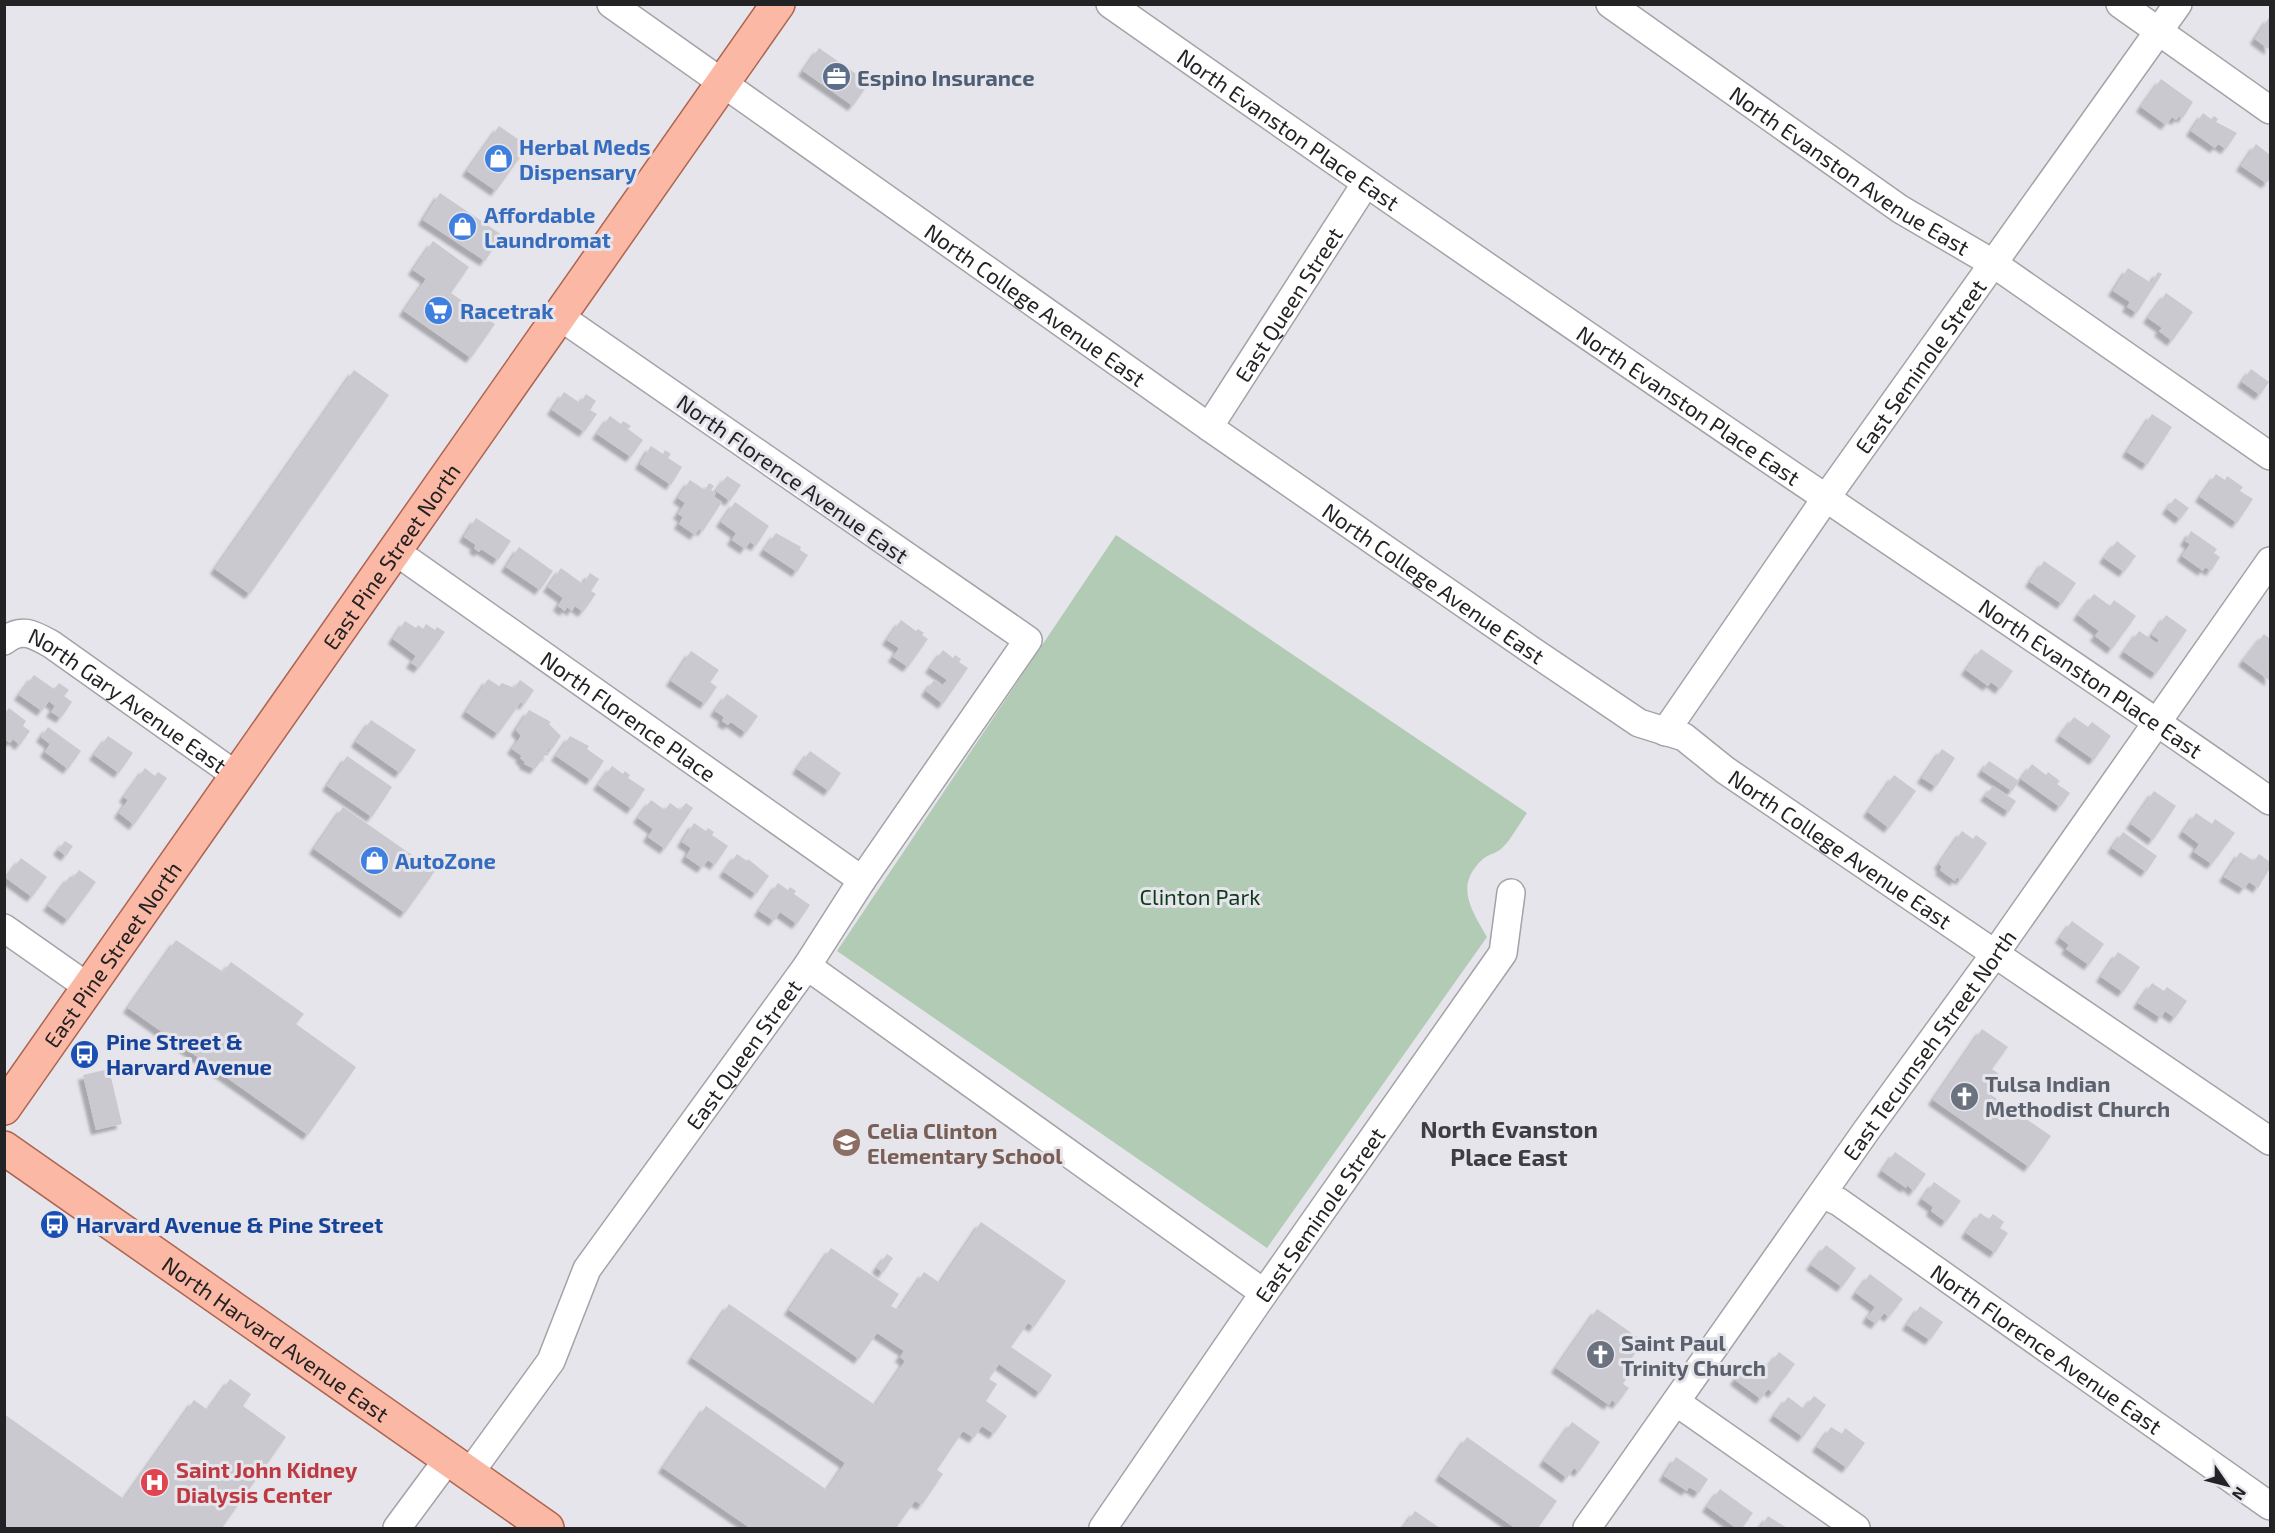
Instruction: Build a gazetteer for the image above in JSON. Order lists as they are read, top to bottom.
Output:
{
  "streets": {
    "main road": ["East Pine Street North", "North Harvard Avenue East"],
    "street": [
      "North Evanston Place East",
      "North Evanston Avenue East",
      "North College Avenue East",
      "East Queen Street",
      "East Seminole Street",
      "North Florence Avenue East",
      "North Gary Avenue East",
      "North Florence Place",
      "East Tecumseh Street North"
    ]
  },
  "crossings": [
    ["North Evanston Place East", "East Queen Street"],
    ["North Evanston Place East", "East Seminole Street"],
    ["North Evanston Place East", "East Tecumseh Street North"],
    ["North Evanston Avenue East", "East Seminole Street"],
    ["North College Avenue East", "East Queen Street"],
    ["North College Avenue East", "East Seminole Street"],
    ["North College Avenue East", "East Pine Street North"],
    ["North College Avenue East", "East Tecumseh Street North"],
    ["East Queen Street", "North Florence Avenue East"],
    ["East Queen Street", "North Florence Place"],
    ["East Queen Street", "North Harvard Avenue East"],
    ["North Florence Avenue East", "East Pine Street North"],
    ["North Florence Avenue East", "East Tecumseh Street North"],
    ["East Pine Street North", "North Gary Avenue East"],
    ["East Pine Street North", "North Florence Place"]
  ],
  "districts": ["North Evanston Place East"],
  "parks": ["Clinton Park"],
  "places": {
    "office": ["Espino Insurance"],
    "shop": ["Herbal Meds Dispensary", "Affordable Laundromat", "AutoZone"],
    "supermarket": ["Racetrak"],
    "bus stop": ["Pine Street & Harvard Avenue", "Harvard Avenue & Pine Street"],
    "church": ["Tulsa Indian Methodist Church", "Saint Paul Trinity Church"],
    "school or university": ["Celia Clinton Elementary School"],
    "hospital": ["Saint John Kidney Dialysis Center"]
  },
  "north": "bottom right"
}
